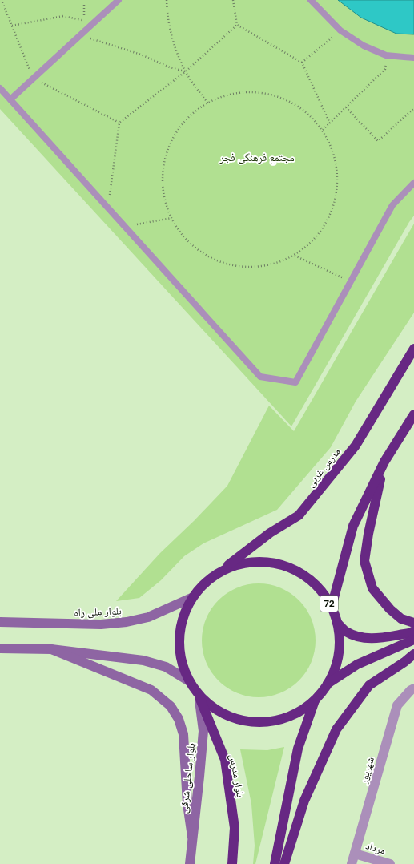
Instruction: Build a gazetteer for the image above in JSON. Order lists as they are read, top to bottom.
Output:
{
  "streets": {
    "highway": ["مدرس غربی", "72", "بلوار مدرس"],
    "main road": ["بلوار ملی راه", "بلوار ساحلی شرقی"],
    "street": ["شهریور", "مرداد"]
  },
  "crossings": [
    ["مدرس غربی", "72"],
    ["72", "بلوار ملی راه"],
    ["72", "بلوار مدرس"],
    ["72", "بلوار ساحلی شرقی"],
    ["شهریور", "مرداد"],
    ["بلوار مدرس", "بلوار ساحلی شرقی"]
  ],
  "parks": ["مجتمع فرهنگی فجر"]
}
